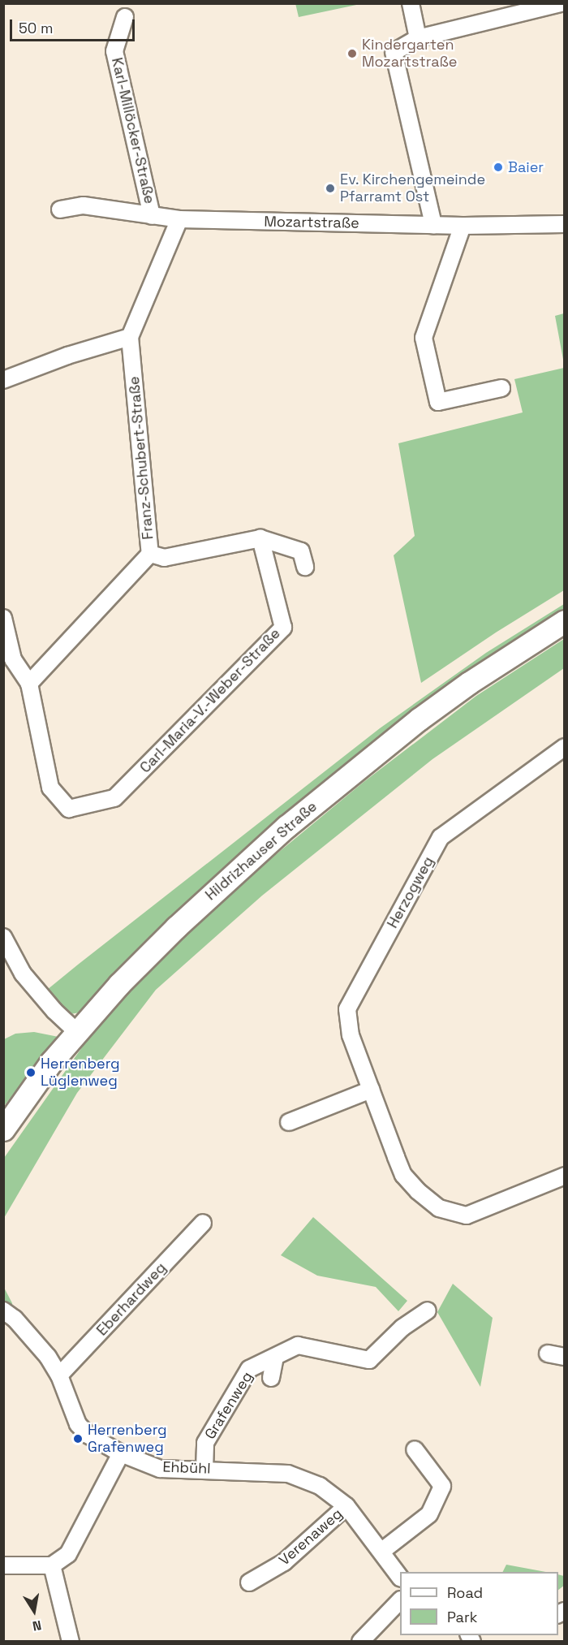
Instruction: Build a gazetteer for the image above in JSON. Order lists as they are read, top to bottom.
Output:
{
  "streets": {
    "main road": ["Hildrizhauser Straße"],
    "street": [
      "Karl-Millöcker-Straße",
      "Mozartstraße",
      "Franz-Schubert-Straße",
      "Carl-Maria-V.-Weber-Straße",
      "Herzogweg",
      "Eberhardweg",
      "Grafenweg",
      "Ehbühl",
      "Verenaweg"
    ]
  },
  "crossings": [
    ["Karl-Millöcker-Straße", "Mozartstraße"],
    ["Mozartstraße", "Franz-Schubert-Straße"],
    ["Franz-Schubert-Straße", "Carl-Maria-V.-Weber-Straße"],
    ["Eberhardweg", "Ehbühl"],
    ["Grafenweg", "Ehbühl"],
    ["Ehbühl", "Verenaweg"]
  ],
  "places": [
    "Kindergarten Mozartstraße",
    "Baier",
    "Ev. Kirchengemeinde Pfarramt Ost",
    "Herrenberg Lüglenweg",
    "Herrenberg Grafenweg"
  ],
  "legend": ["Road", "Park"],
  "scale_bar": "50 m",
  "north": "bottom"
}
